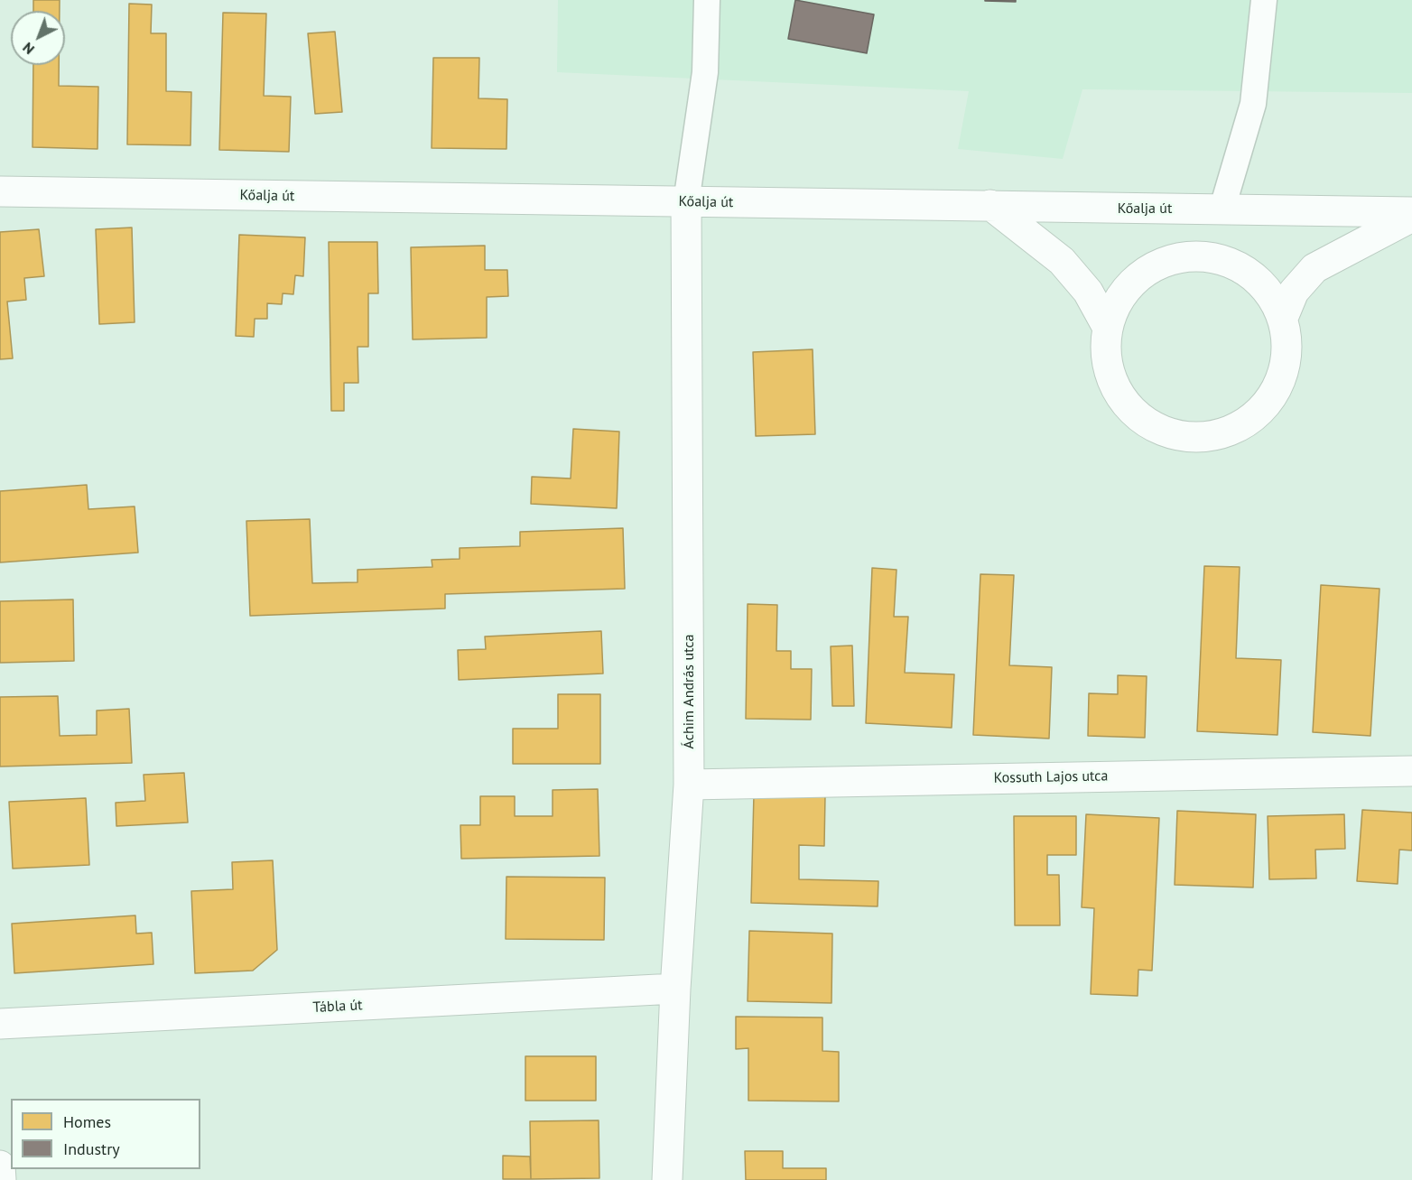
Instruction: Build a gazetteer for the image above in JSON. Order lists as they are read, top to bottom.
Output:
{
  "streets": {
    "street": [
      "Kőalja út",
      "Áchim András utca",
      "Kossuth Lajos utca",
      "Tábla út"
    ]
  },
  "crossings": [
    ["Kőalja út", "Áchim András utca"],
    ["Áchim András utca", "Kossuth Lajos utca"],
    ["Áchim András utca", "Tábla út"]
  ],
  "legend": ["Homes", "Industry"],
  "north": "bottom left"
}
